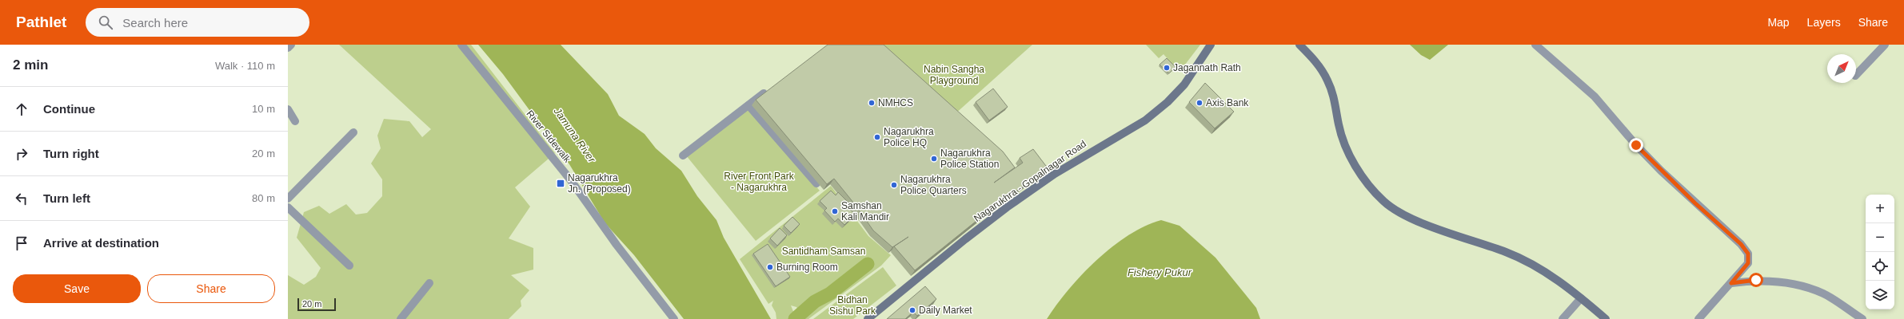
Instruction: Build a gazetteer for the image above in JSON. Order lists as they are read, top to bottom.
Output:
{
  "streets": {
    "main road": ["Nagarukhra - Gopalnagar Road"],
    "street": ["River SIdewalk"]
  },
  "water": ["Jamuna River", "Fishery Pukur"],
  "parks": [
    "Nabin Sangha Playground",
    "River Front Park - Nagarukhra",
    "Santidham Samsan",
    "Bidhan Sishu Park"
  ],
  "places": {
    "other": [
      "Jagannath Rath",
      "NMHCS",
      "Axis Bank",
      "Nagarukhra Police HQ",
      "Nagarukhra Police Station",
      "Nagarukhra Police Quarters",
      "Samshan Kali Mandir",
      "Burning Room",
      "Daily Market"
    ],
    "transit": ["Nagarukhra Jn. (Proposed)"]
  },
  "scale_bar": "20 m",
  "north": "top right",
  "page": {
    "header": "Pathlet",
    "search": "Search here",
    "nav": ["Map", "Layers", "Share"],
    "heading": ["2 min", "Walk · 110 m"],
    "list": [
      ["Continue", "10 m"],
      ["Turn right", "20 m"],
      ["Turn left", "80 m"],
      "Arrive at destination"
    ],
    "map_buttons": ["+", "−"],
    "buttons": ["Save", "Share"],
    "scale": "20 m"
  }
}
